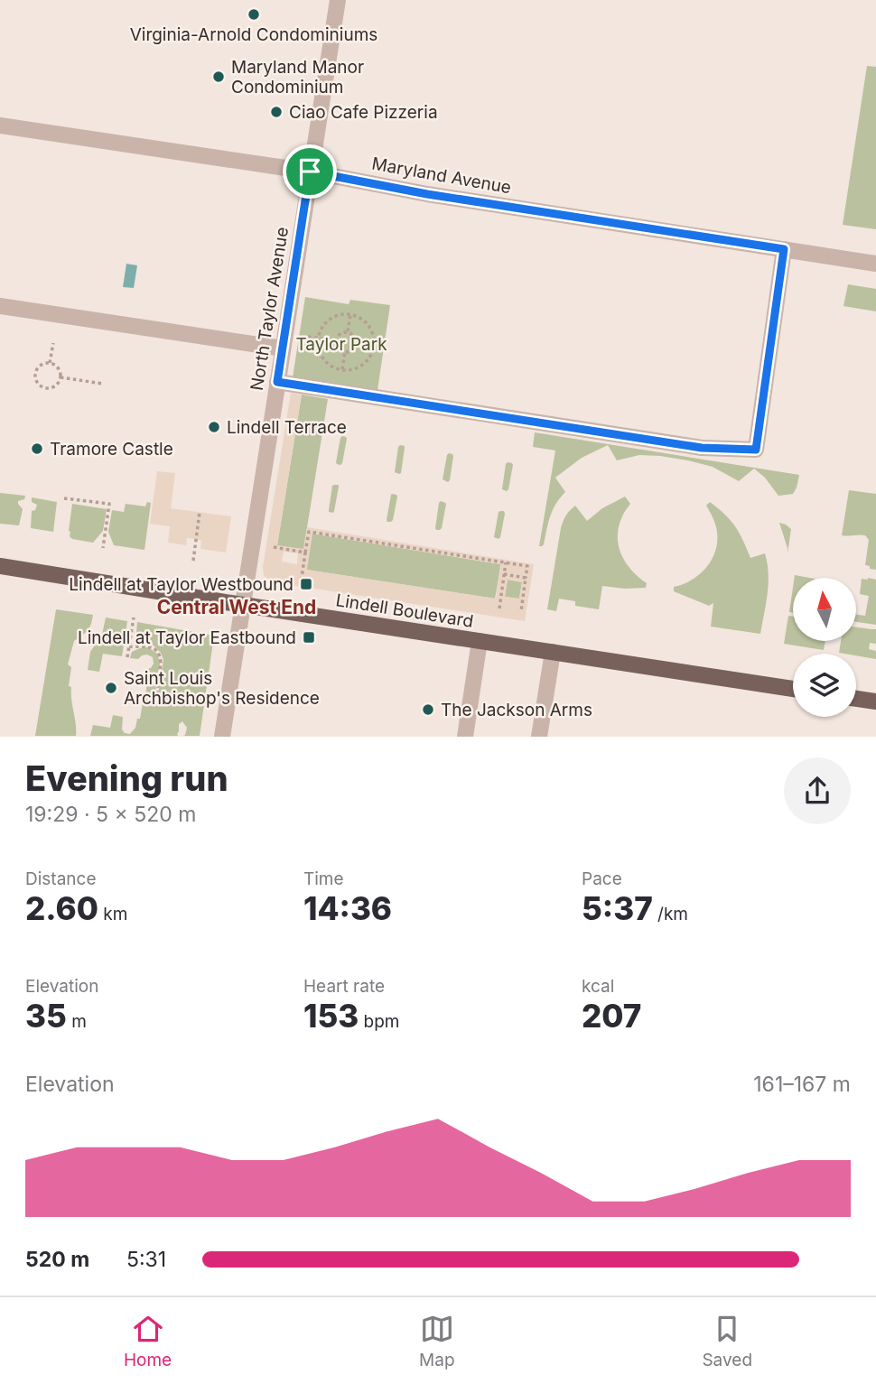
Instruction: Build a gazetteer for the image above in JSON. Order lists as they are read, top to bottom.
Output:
{
  "streets": {
    "main road": ["Lindell Boulevard"],
    "street": ["Maryland Avenue", "North Taylor Avenue"]
  },
  "crossings": [
    ["Maryland Avenue", "North Taylor Avenue"],
    ["North Taylor Avenue", "Lindell Boulevard"]
  ],
  "districts": ["Central West End"],
  "parks": ["Taylor Park"],
  "places": {
    "other": [
      "Virginia-Arnold Condominiums",
      "Maryland Manor Condominium",
      "Ciao Cafe Pizzeria",
      "Lindell Terrace",
      "Tramore Castle",
      "Saint Louis Archbishop's Residence",
      "The Jackson Arms"
    ],
    "transit": ["Lindell at Taylor Westbound", "Lindell at Taylor Eastbound"]
  },
  "north": "top",
  "page": {
    "heading": ["Evening run", "19:29 · 5 × 520 m"],
    "stats": [
      ["Distance", "2.60 km"],
      ["Time", "14:36"],
      ["Pace", "5:37 /km"],
      ["Elevation", "35 m"],
      ["Heart rate", "153 bpm"],
      ["kcal", "207"]
    ],
    "chart": ["Elevation", "161–167 m"],
    "list": [
      {
        "name": "520 m",
        "note": "5:31"
      }
    ],
    "tabs": ["Home", "Map", "Saved"]
  }
}
